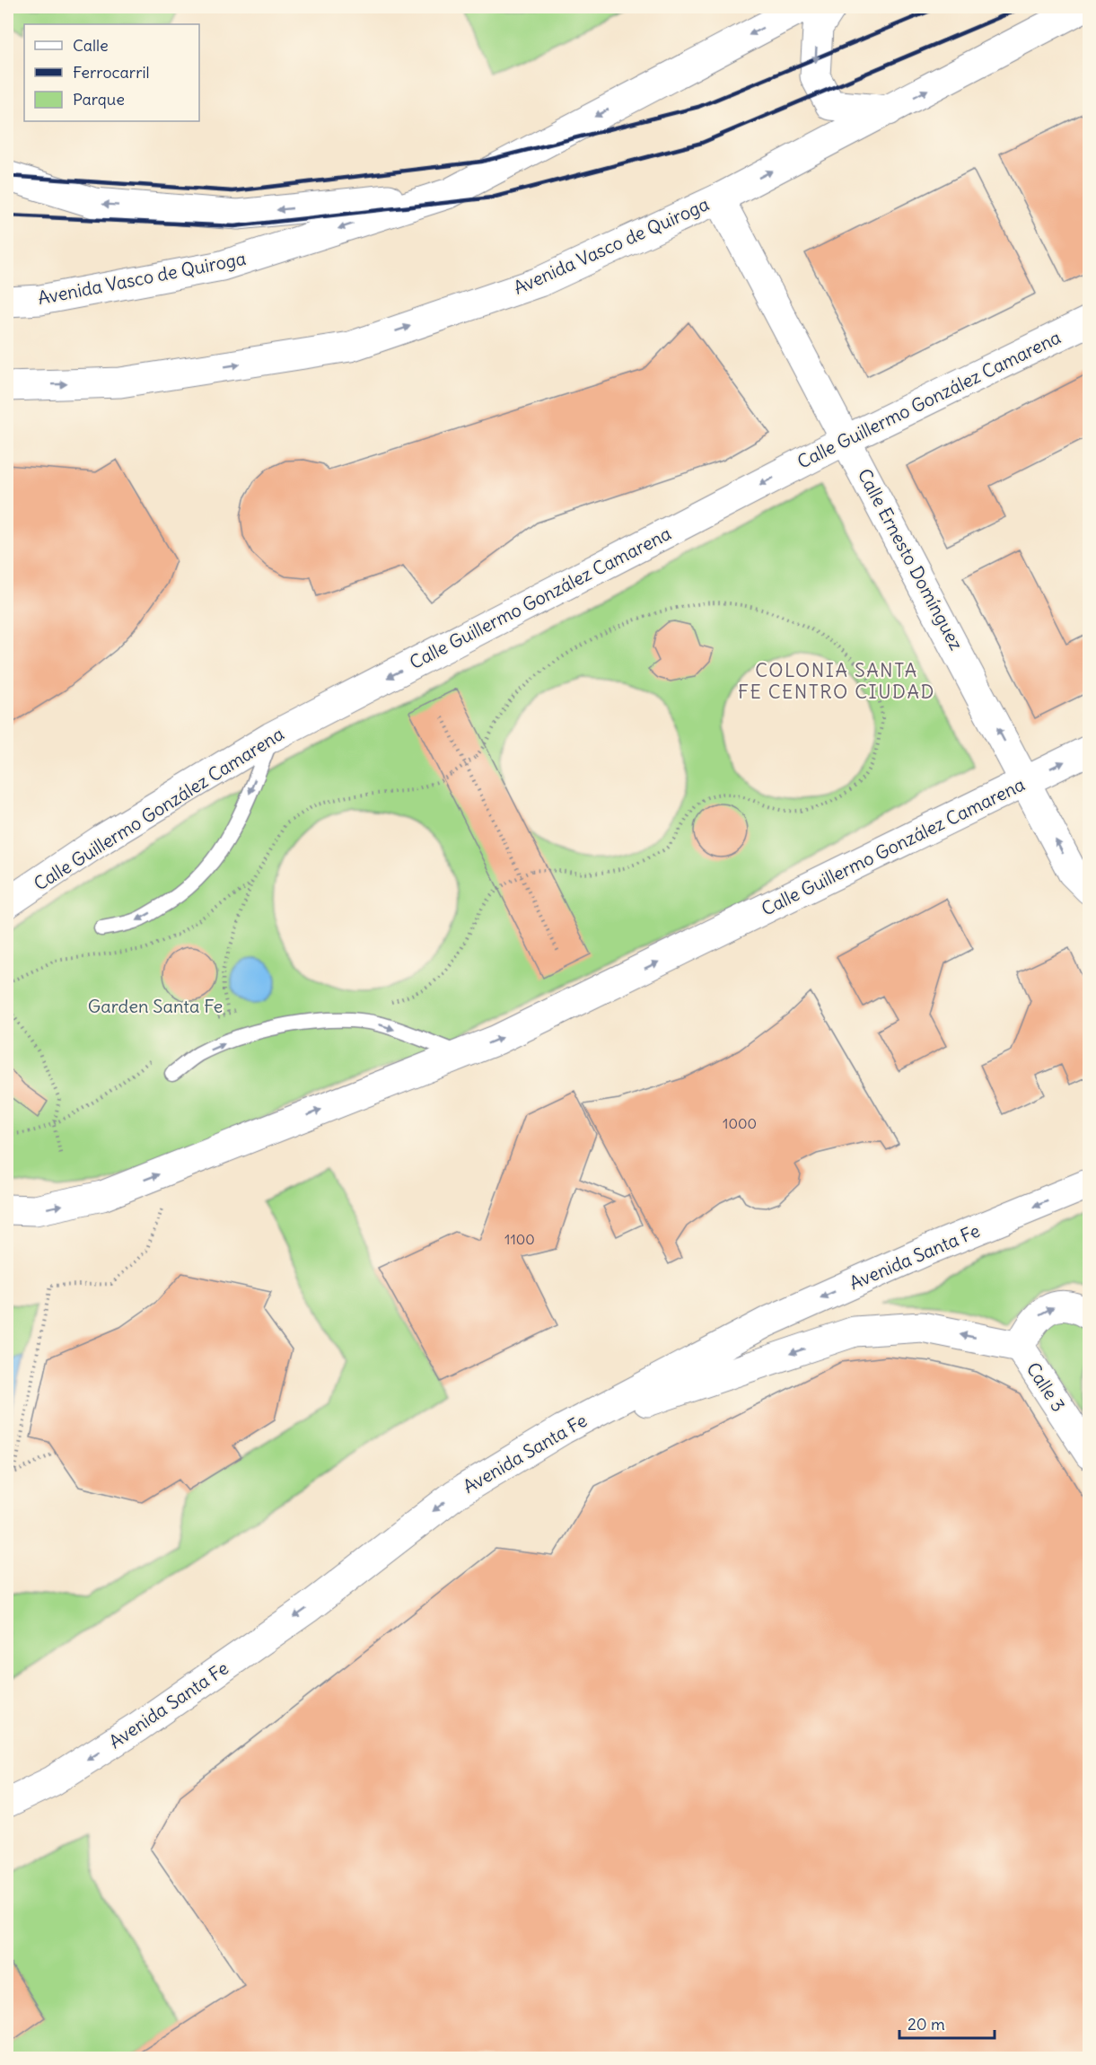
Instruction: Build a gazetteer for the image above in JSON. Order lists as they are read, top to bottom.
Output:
{
  "streets": {
    "street": [
      "Avenida Vasco de Quiroga",
      "Calle Guillermo González Camarena",
      "Calle Ernesto Domínguez",
      "Avenida Santa Fe",
      "Calle 3"
    ]
  },
  "crossings": [
    ["Avenida Vasco de Quiroga", "Calle Ernesto Domínguez"],
    ["Calle Guillermo González Camarena", "Calle Ernesto Domínguez"]
  ],
  "one_way": ["Calle Ernesto Domínguez"],
  "districts": ["COLONIA SANTA FE CENTRO CIUDAD"],
  "parks": ["Garden Santa Fe"],
  "house_numbers": ["1000", "1100"],
  "legend": ["Calle", "Ferrocarril", "Parque"],
  "scale_bar": "20 m"
}
